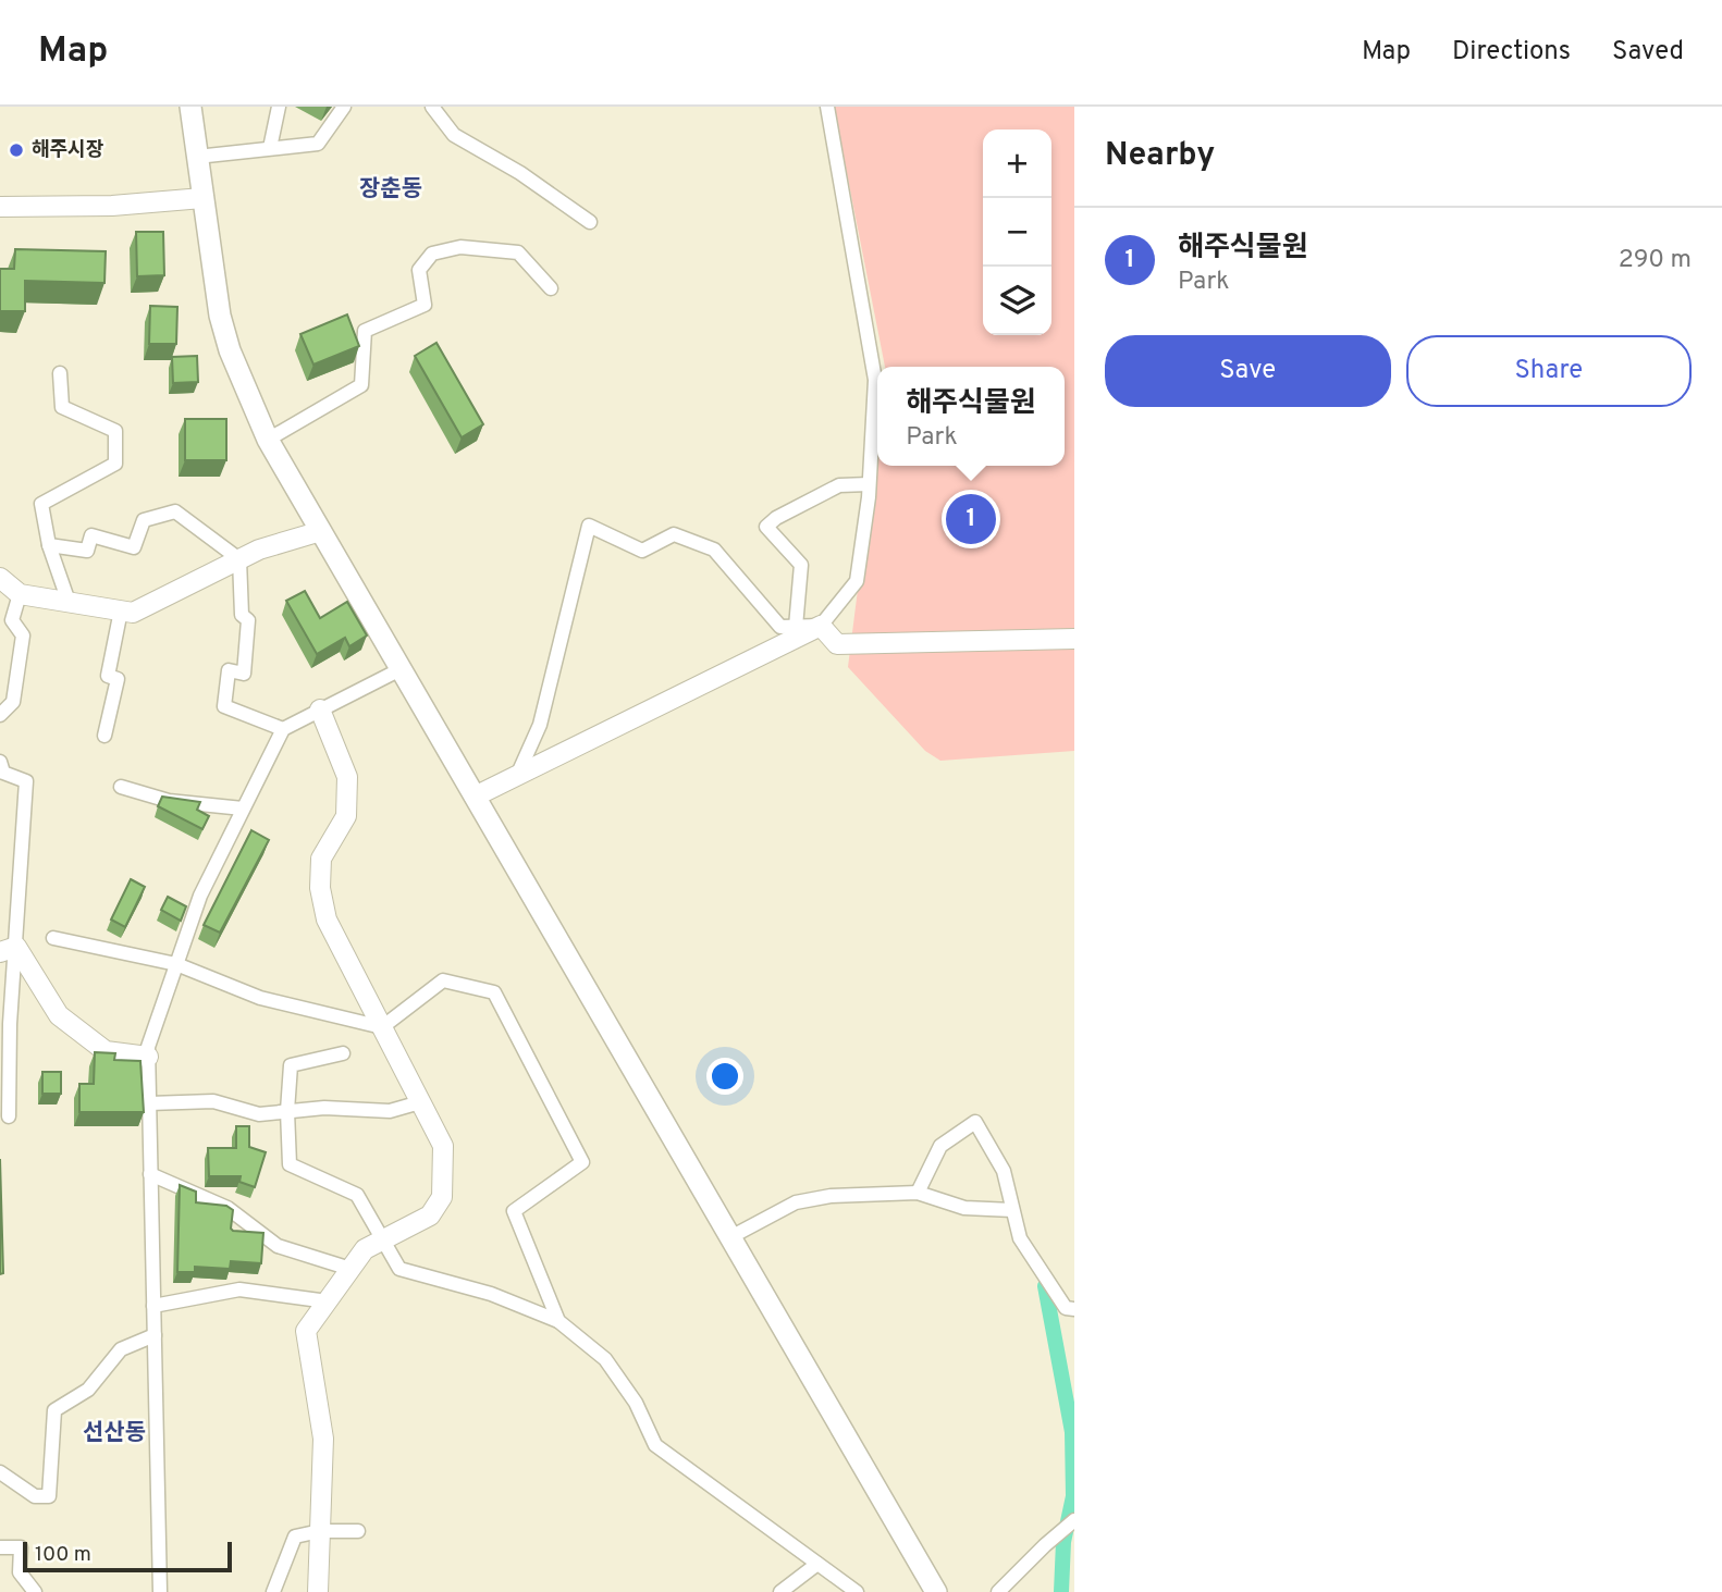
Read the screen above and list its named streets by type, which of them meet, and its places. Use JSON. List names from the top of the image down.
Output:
{
  "districts": ["장춘동", "선산동"],
  "places": ["해주시장"],
  "scale_bar": "100 m",
  "page": {
    "header": "Map",
    "nav": ["Map", "Directions", "Saved"],
    "heading": "Nearby",
    "map_buttons": ["+", "−"],
    "list": [
      {
        "mark": "1",
        "name": "해주식물원",
        "note": "Park",
        "value": "290 m"
      }
    ],
    "buttons": ["Save", "Share"],
    "popup": ["해주식물원", "Park"],
    "pins": "1",
    "scale": "100 m"
  }
}
